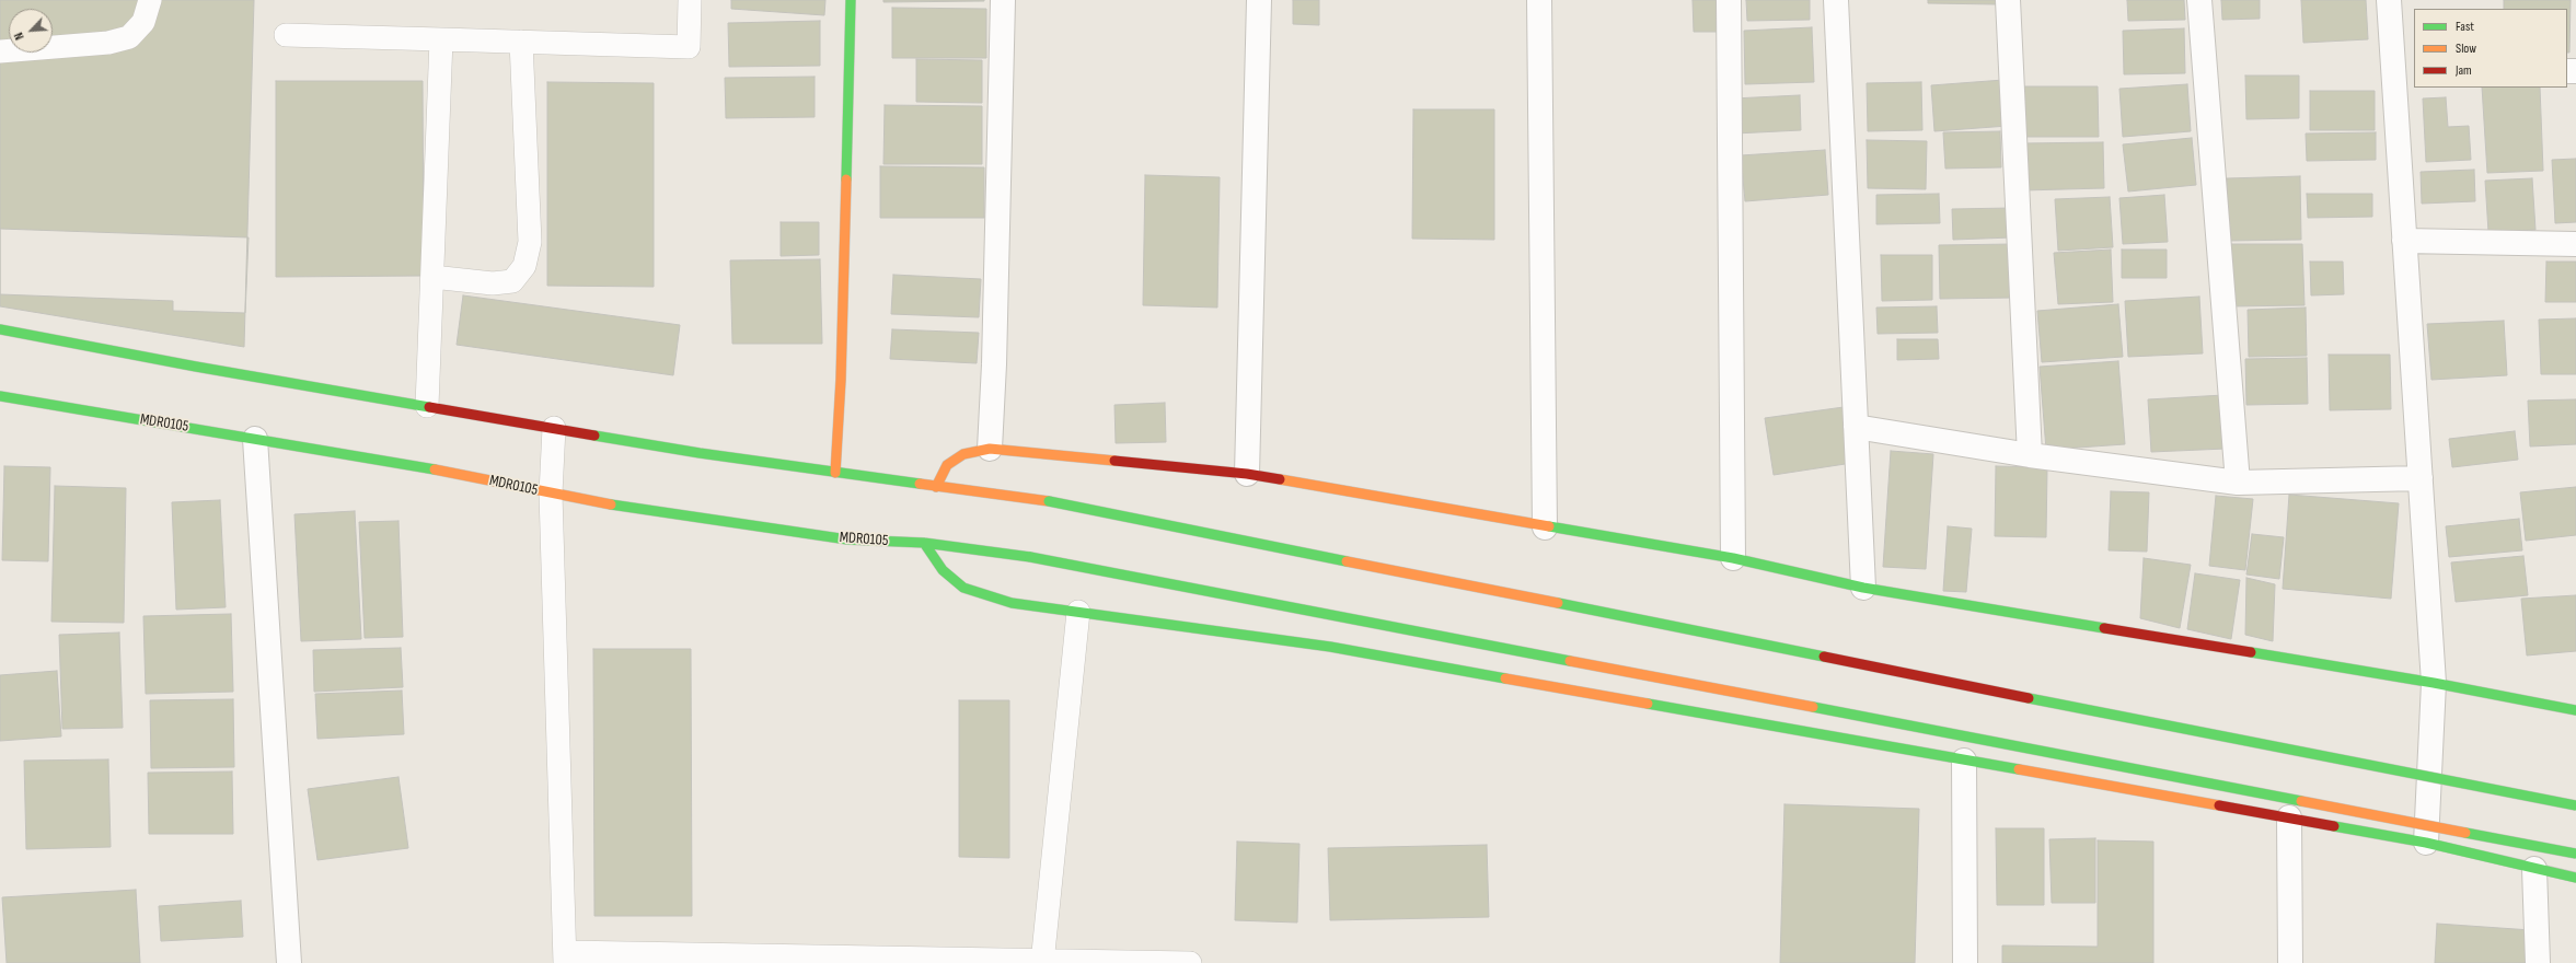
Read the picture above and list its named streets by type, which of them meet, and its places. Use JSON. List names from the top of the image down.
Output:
{
  "streets": {
    "main road": ["MDR0105"]
  },
  "legend": ["Fast", "Slow", "Jam"],
  "north": "bottom left"
}
